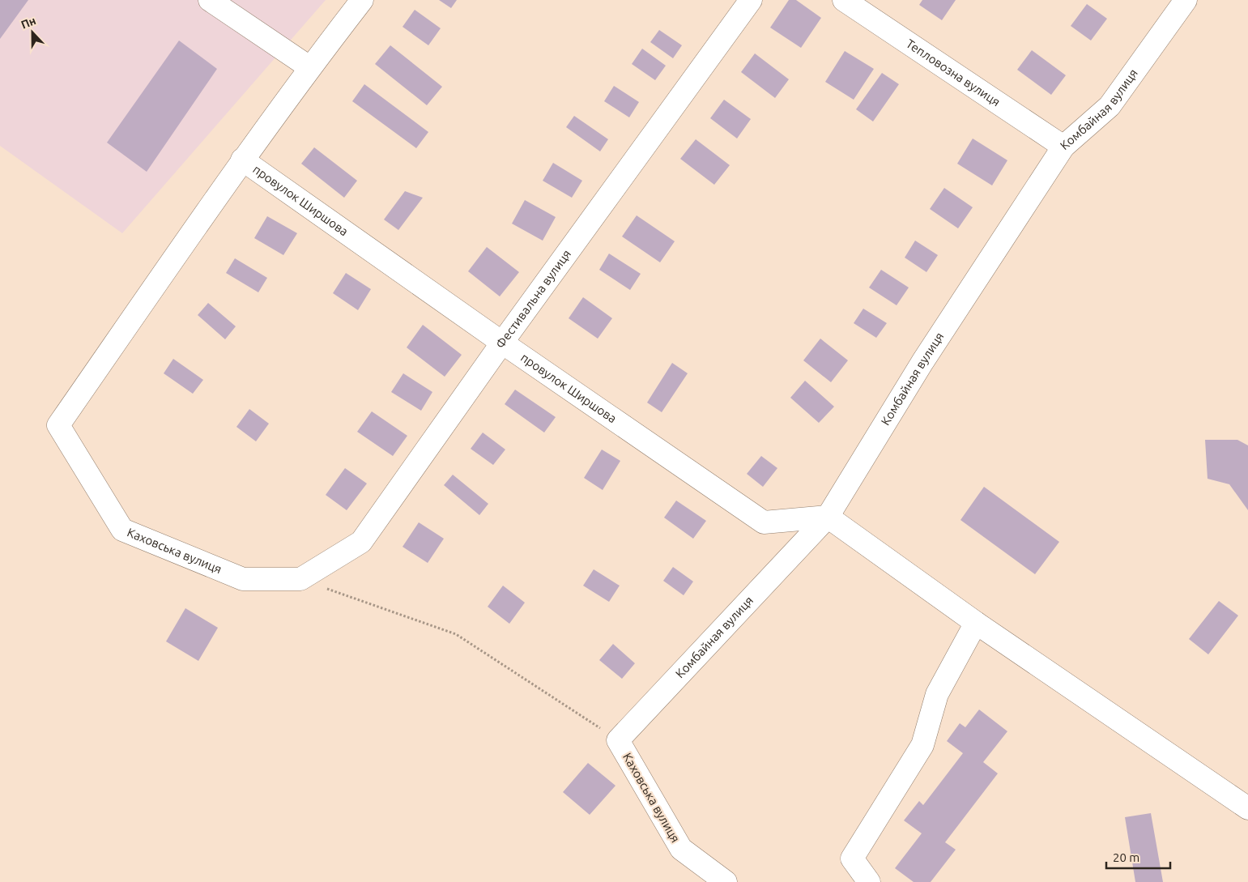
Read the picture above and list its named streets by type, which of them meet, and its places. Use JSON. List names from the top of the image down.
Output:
{
  "streets": {
    "street": [
      "Тепловозна вулиця",
      "Комбайная вулиця",
      "провулок Ширшова",
      "Фестивальна вулиця",
      "Каховська вулиця"
    ]
  },
  "crossings": [
    ["Тепловозна вулиця", "Комбайная вулиця"],
    ["Комбайная вулиця", "провулок Ширшова"],
    ["Комбайная вулиця", "Каховська вулиця"],
    ["провулок Ширшова", "Фестивальна вулиця"],
    ["провулок Ширшова", "Каховська вулиця"],
    ["Фестивальна вулиця", "Каховська вулиця"]
  ],
  "scale_bar": "20 m",
  "north": "top"
}
